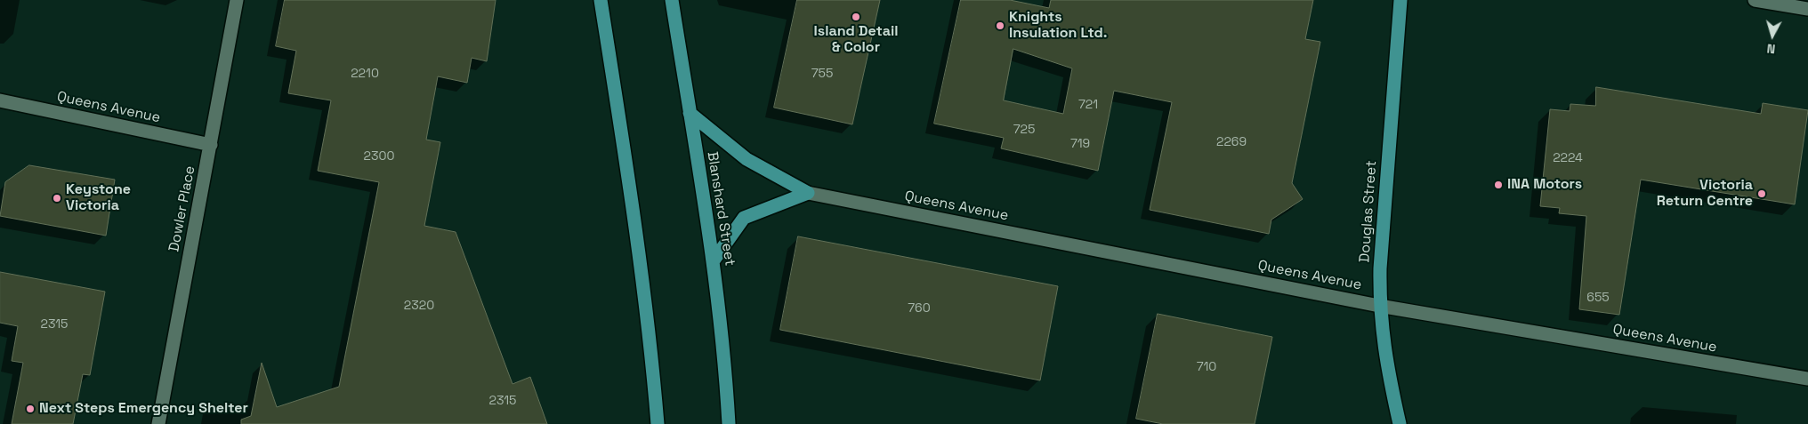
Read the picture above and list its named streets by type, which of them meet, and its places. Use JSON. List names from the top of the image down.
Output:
{
  "streets": {
    "main road": ["Blanshard Street", "Douglas Street"],
    "street": ["Queens Avenue", "Dowler Place"]
  },
  "crossings": [
    ["Queens Avenue", "Dowler Place"],
    ["Queens Avenue", "Douglas Street"]
  ],
  "places": [
    "Island Detail & Color",
    "Knights Insulation Ltd.",
    "INA Motors",
    "Victoria Return Centre",
    "Keystone Victoria",
    "Next Steps Emergency Shelter"
  ],
  "house_numbers": [
    "2210",
    "755",
    "721",
    "725",
    "2269",
    "719",
    "2300",
    "2224",
    "655",
    "2320",
    "760",
    "2315",
    "710",
    "2315"
  ],
  "north": "bottom"
}
